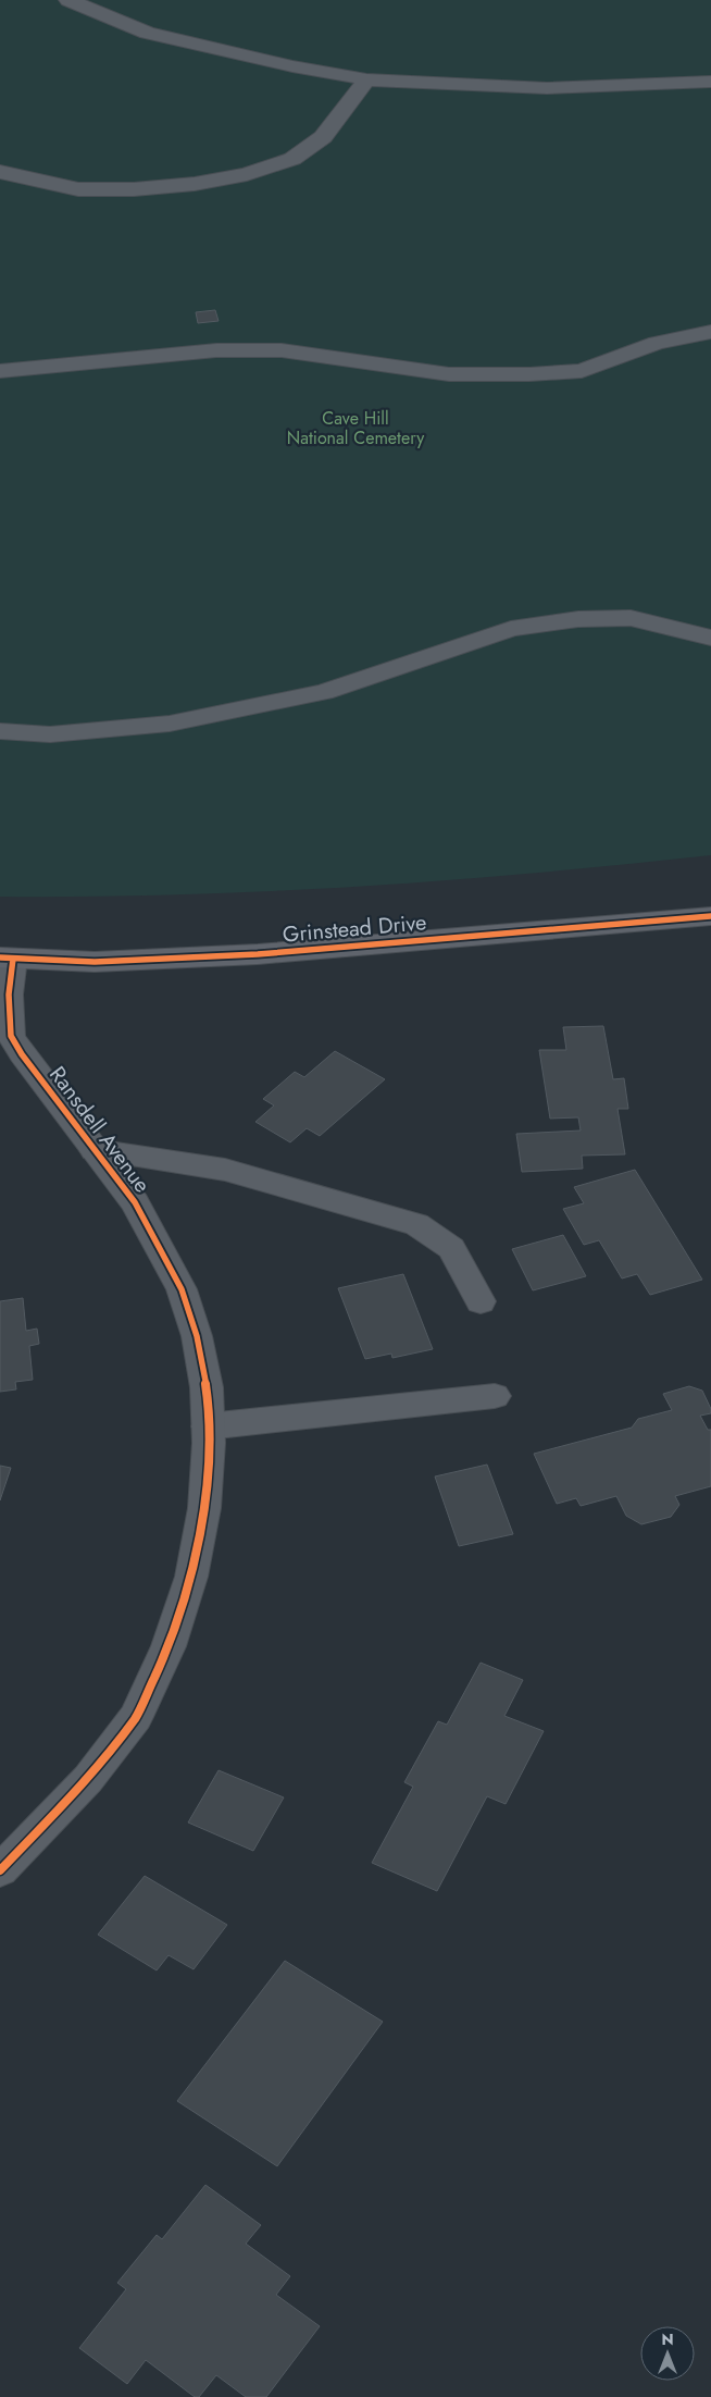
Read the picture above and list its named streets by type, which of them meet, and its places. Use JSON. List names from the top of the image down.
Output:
{
  "streets": {
    "main road": ["Grinstead Drive"],
    "street": ["Ransdell Avenue"]
  },
  "crossings": [
    ["Grinstead Drive", "Ransdell Avenue"]
  ],
  "parks": ["Cave Hill National Cemetery"],
  "north": "top"
}
